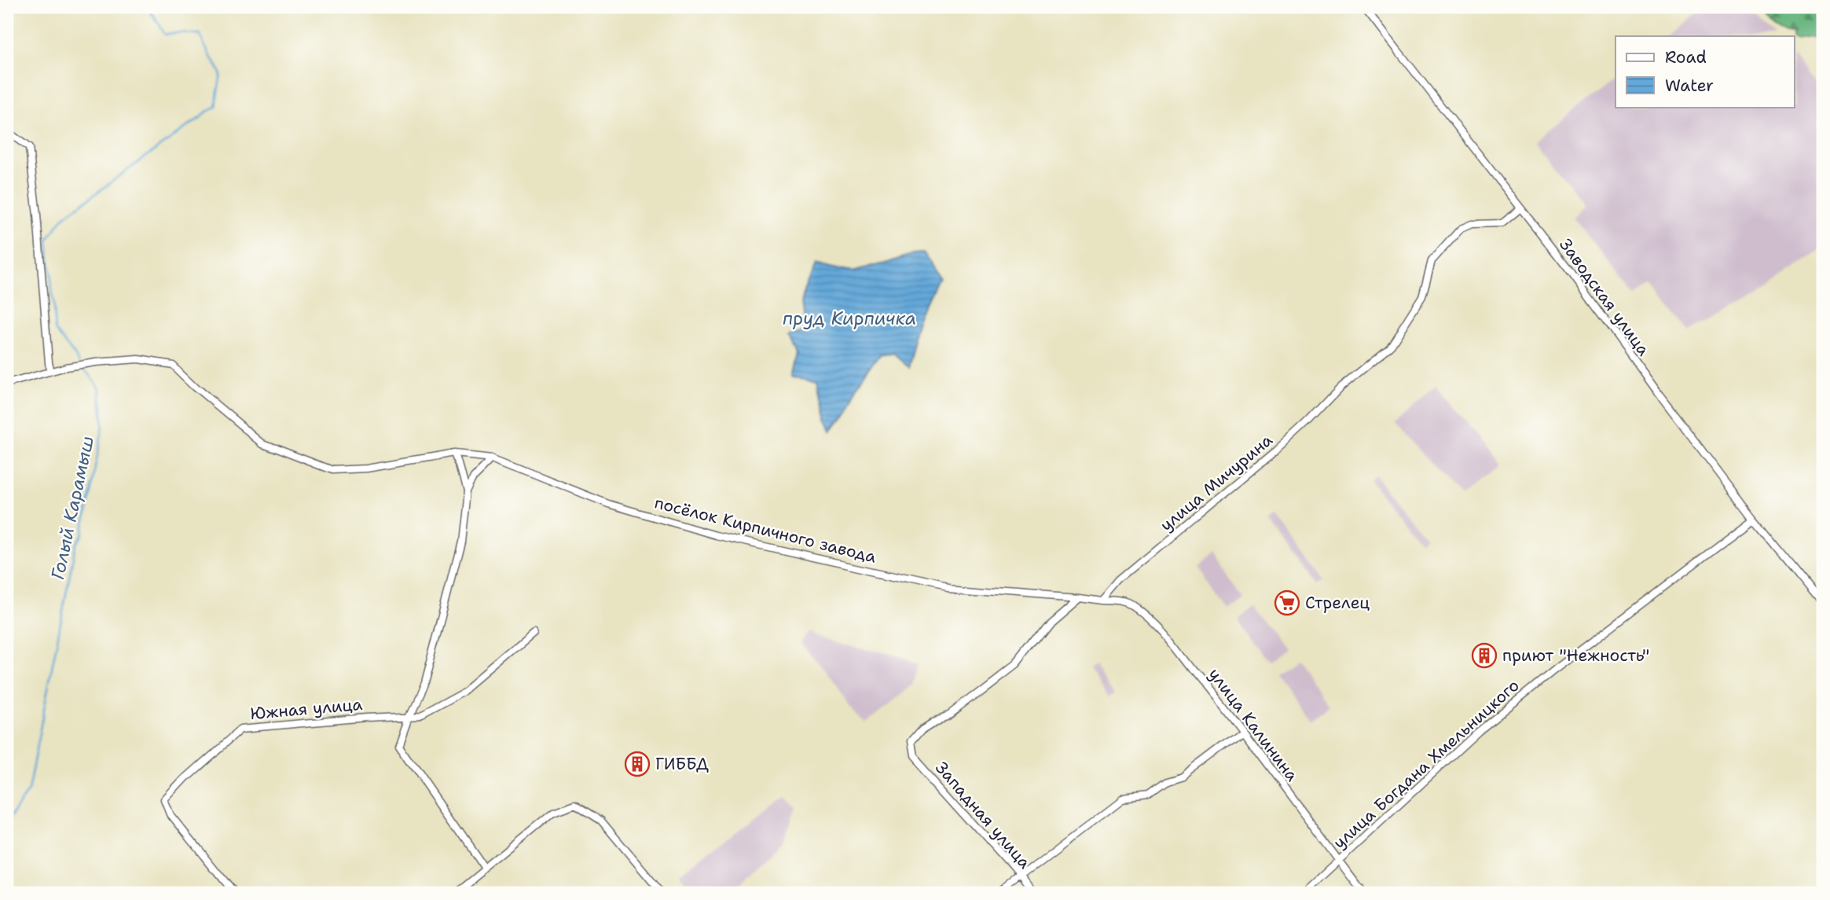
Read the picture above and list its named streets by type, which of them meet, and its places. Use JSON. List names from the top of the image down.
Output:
{
  "streets": {
    "street": [
      "Заводская улица",
      "улица Мичурина",
      "посёлок Кирпичного завода",
      "Южная улица",
      "улица Калинина",
      "улица Богдана Хмельницкого",
      "Западная улица"
    ]
  },
  "crossings": [
    ["Заводская улица", "улица Мичурина"],
    ["Заводская улица", "улица Богдана Хмельницкого"],
    ["улица Мичурина", "улица Калинина"],
    ["посёлок Кирпичного завода", "Западная улица"],
    ["улица Калинина", "улица Богдана Хмельницкого"]
  ],
  "water": ["пруд Кирпичка", "Голый Карамыш"],
  "places": {
    "supermarket": ["Стрелец"],
    "building": ["приют \"Нежность\"", "ГИББД"]
  },
  "legend": ["Road", "Water"]
}
